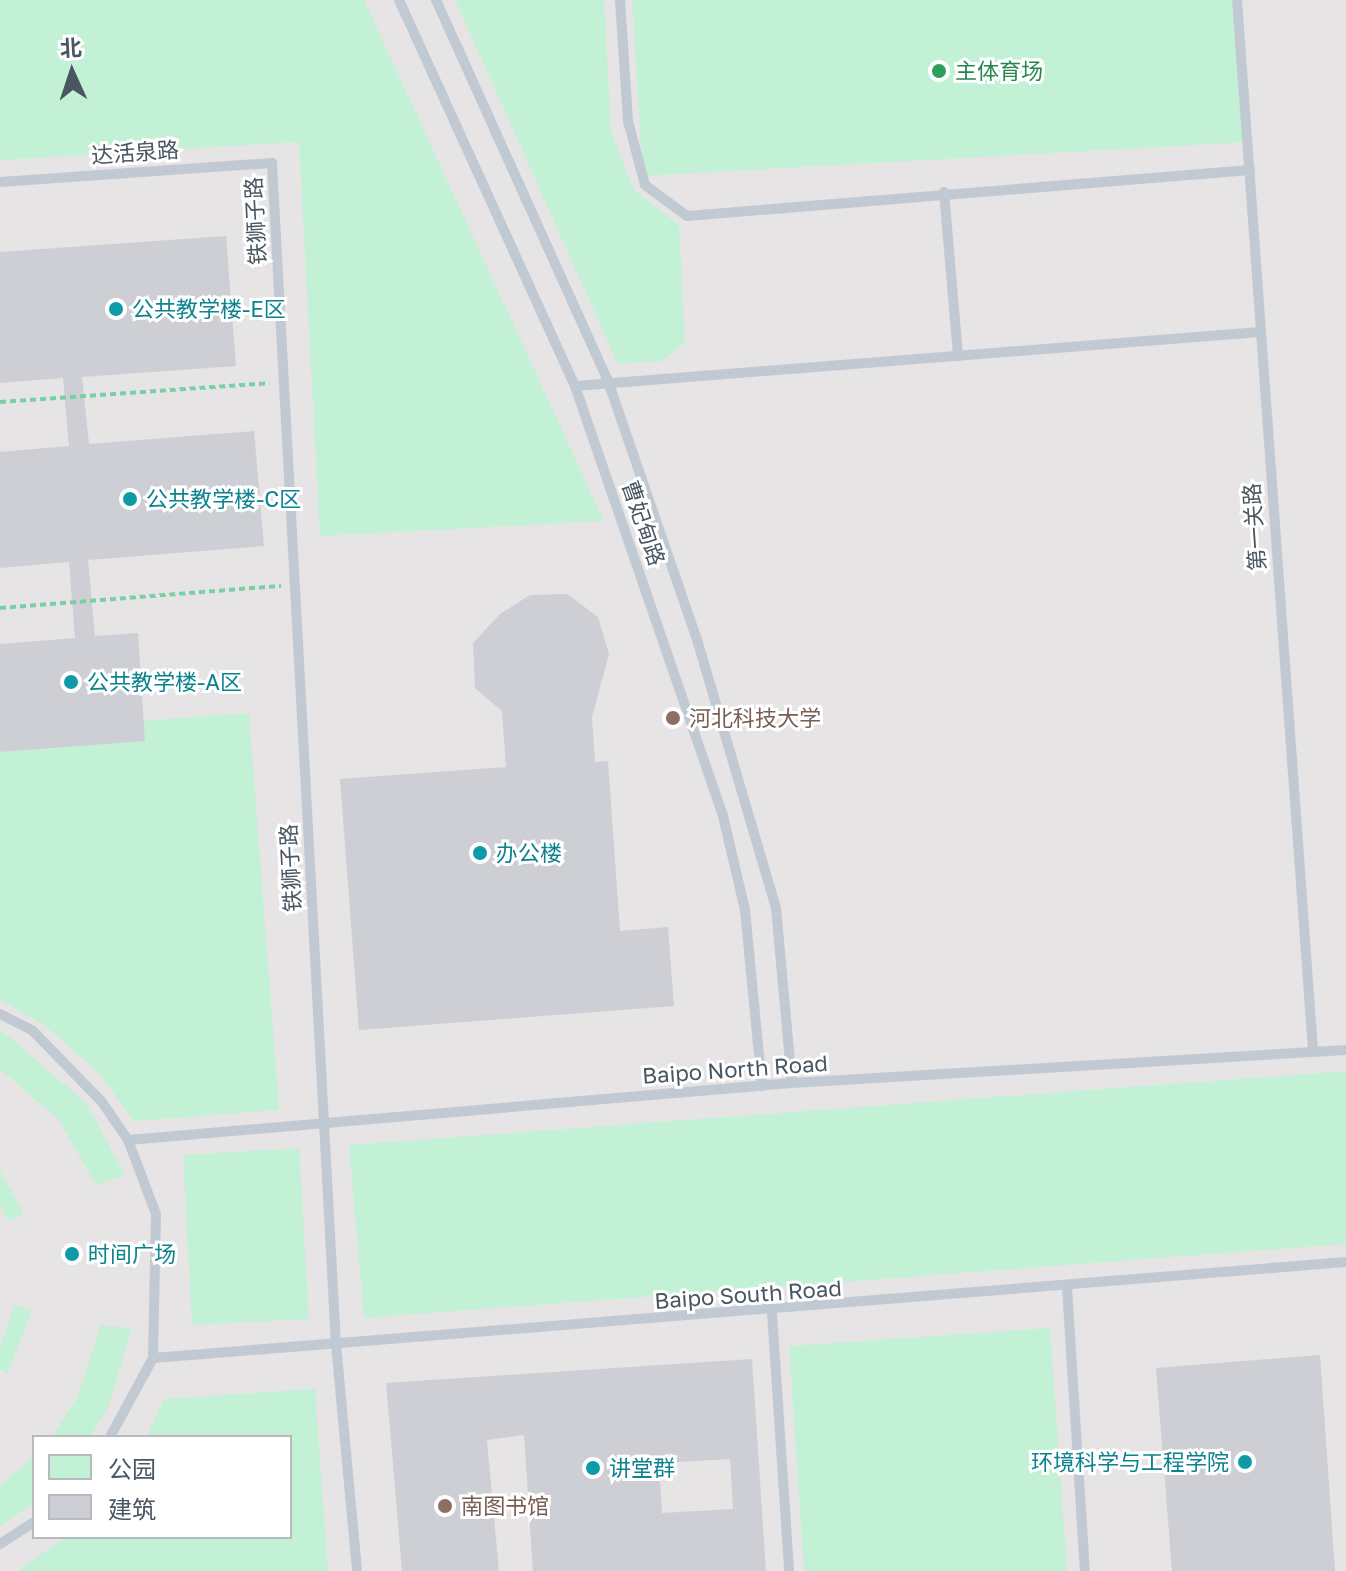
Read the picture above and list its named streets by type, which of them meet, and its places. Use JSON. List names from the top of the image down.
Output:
{
  "streets": {
    "lane": [
      "达活泉路",
      "铁狮子路",
      "曹妃甸路",
      "第一关路",
      "Baipo North Road",
      "Baipo South Road"
    ]
  },
  "crossings": [
    ["达活泉路", "铁狮子路"],
    ["铁狮子路", "Baipo North Road"],
    ["铁狮子路", "Baipo South Road"],
    ["曹妃甸路", "Baipo North Road"],
    ["第一关路", "Baipo North Road"]
  ],
  "places": [
    "主体育场",
    "公共教学楼-E区",
    "公共教学楼-C区",
    "公共教学楼-A区",
    "河北科技大学",
    "办公楼",
    "时间广场",
    "环境科学与工程学院",
    "讲堂群",
    "南图书馆"
  ],
  "legend": ["公园", "建筑"],
  "north": "top"
}
